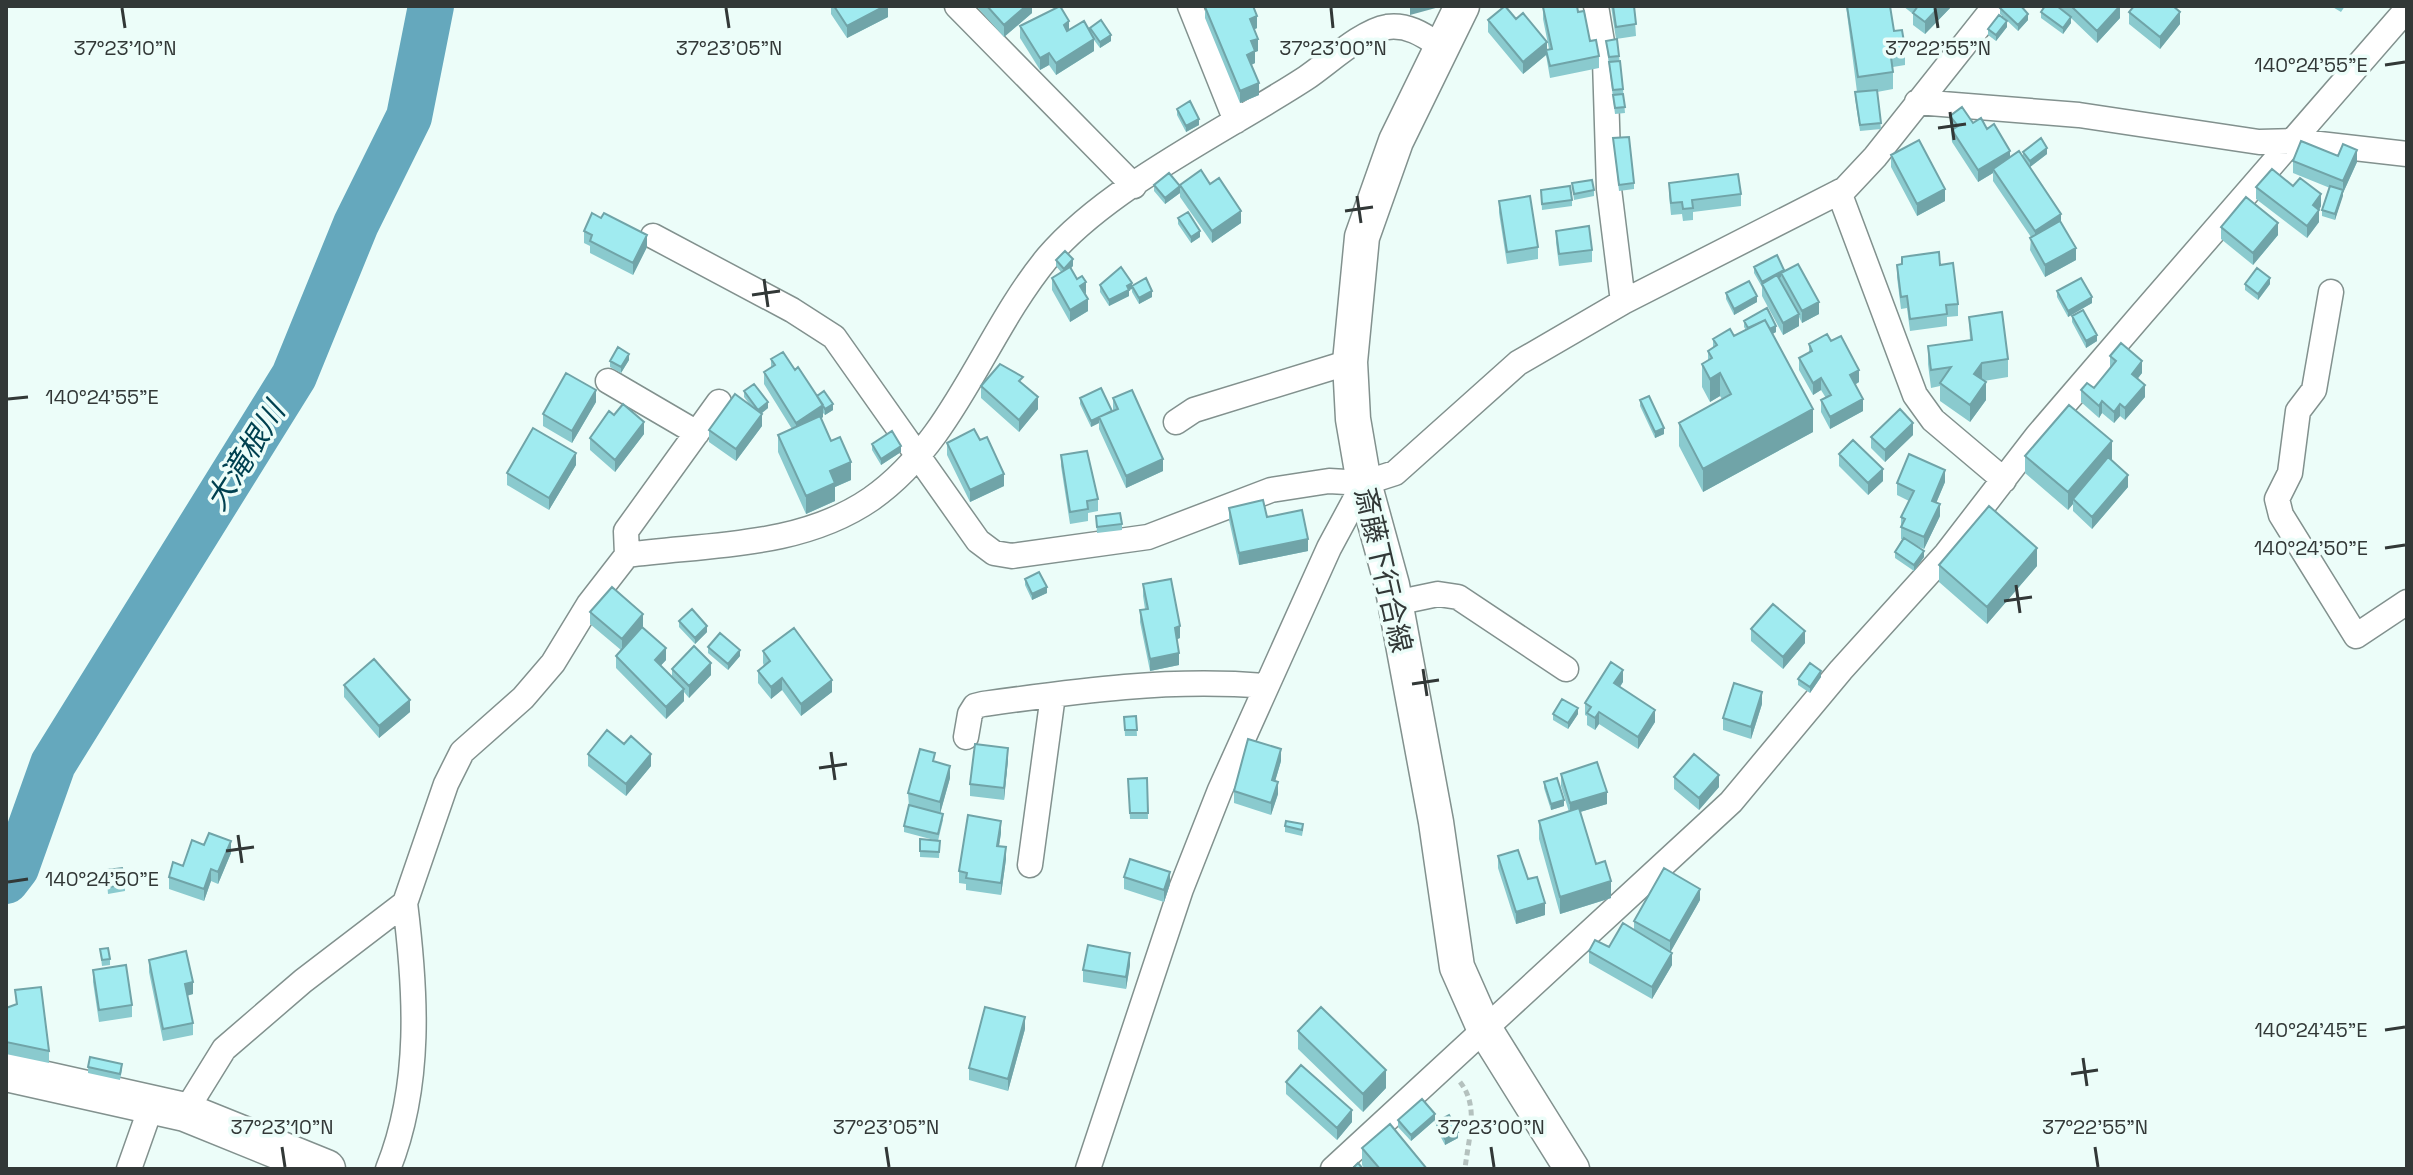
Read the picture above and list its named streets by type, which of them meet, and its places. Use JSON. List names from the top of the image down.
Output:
{
  "streets": {
    "main road": ["斎藤下行合線"]
  },
  "water": ["大滝根川"],
  "coordinates": [
    "37°23'10\"N",
    "37°23'05\"N",
    "37°23'00\"N",
    "37°22'55\"N",
    "140°24'55\"E",
    "140°24'50\"E",
    "140°24'45\"E"
  ]
}
